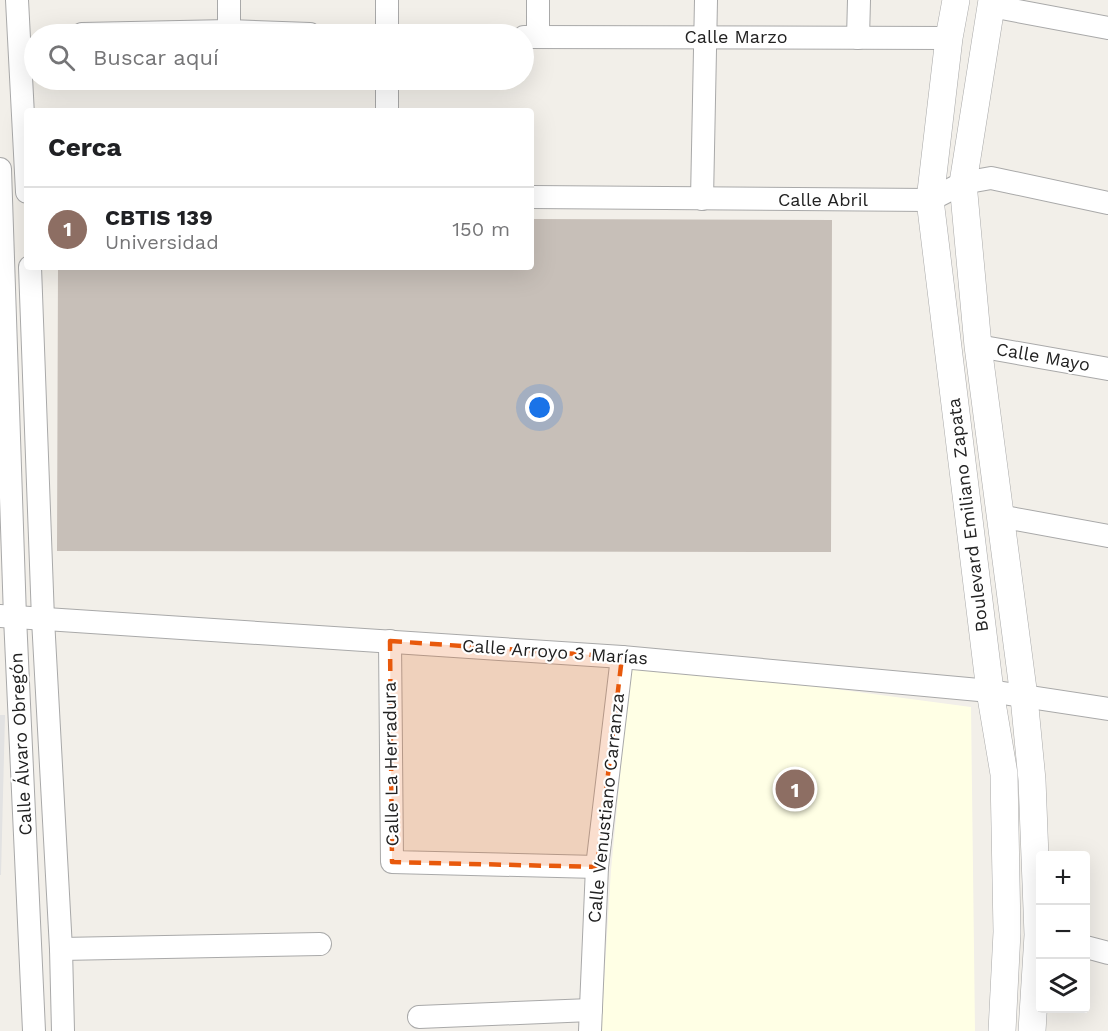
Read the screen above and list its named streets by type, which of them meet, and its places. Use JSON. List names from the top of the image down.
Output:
{
  "streets": {
    "street": [
      "Calle Marzo",
      "Calle Abril",
      "Calle Mayo",
      "Boulevard Emiliano Zapata",
      "Calle Arroyo 3 Marías",
      "Calle Álvaro Obregón",
      "Calle La Herradura",
      "Calle Venustiano Carranza"
    ]
  },
  "crossings": [
    ["Calle Marzo", "Boulevard Emiliano Zapata"],
    ["Calle Abril", "Boulevard Emiliano Zapata"],
    ["Calle Mayo", "Boulevard Emiliano Zapata"],
    ["Boulevard Emiliano Zapata", "Calle Arroyo 3 Marías"],
    ["Calle Arroyo 3 Marías", "Calle Álvaro Obregón"],
    ["Calle Arroyo 3 Marías", "Calle La Herradura"],
    ["Calle Arroyo 3 Marías", "Calle Venustiano Carranza"],
    ["Calle La Herradura", "Calle Venustiano Carranza"]
  ],
  "page": {
    "search": "Buscar aquí",
    "heading": "Cerca",
    "list": [
      {
        "mark": "1",
        "name": "CBTIS 139",
        "note": "Universidad",
        "value": "150 m"
      }
    ],
    "pins": "1",
    "map_buttons": ["+", "−"]
  }
}
